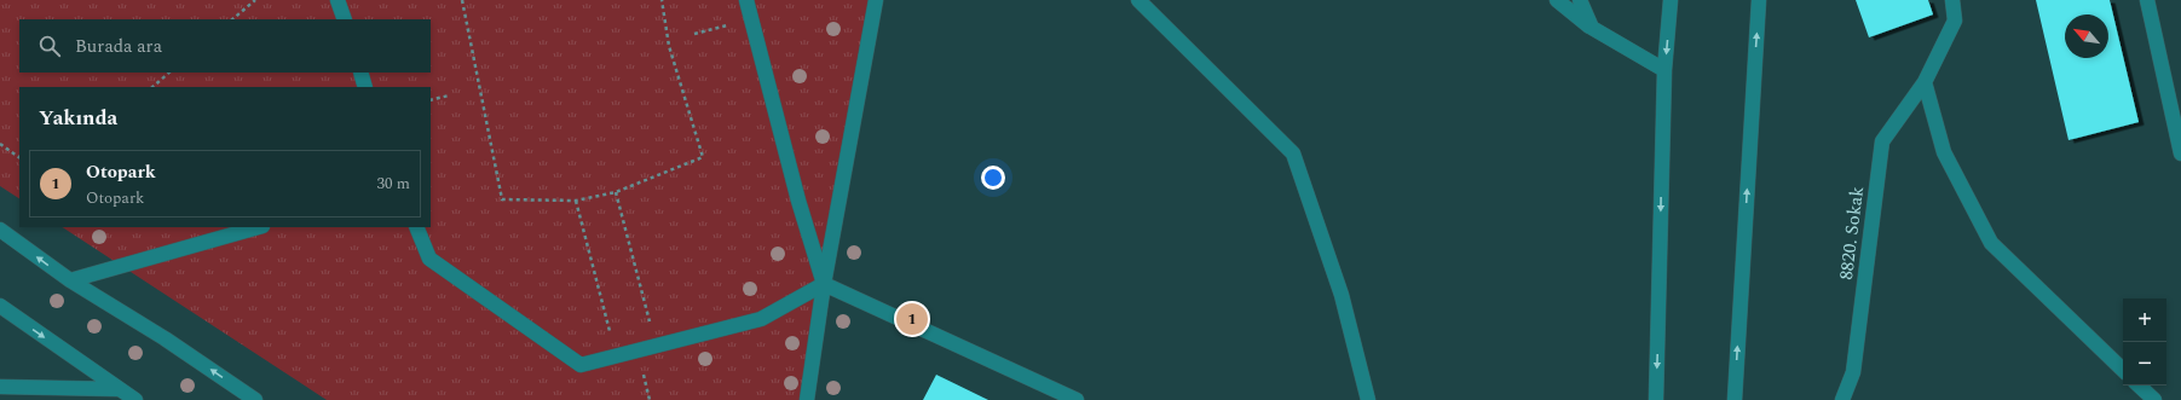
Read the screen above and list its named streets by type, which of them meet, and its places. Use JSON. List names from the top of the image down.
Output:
{
  "streets": {
    "street": ["8820. Sokak"]
  },
  "north": "top left",
  "page": {
    "search": "Burada ara",
    "heading": "Yakında",
    "list": [
      {
        "mark": "1",
        "name": "Otopark",
        "note": "Otopark",
        "value": "30 m"
      }
    ],
    "map_buttons": ["+", "−"],
    "pins": "1"
  }
}
